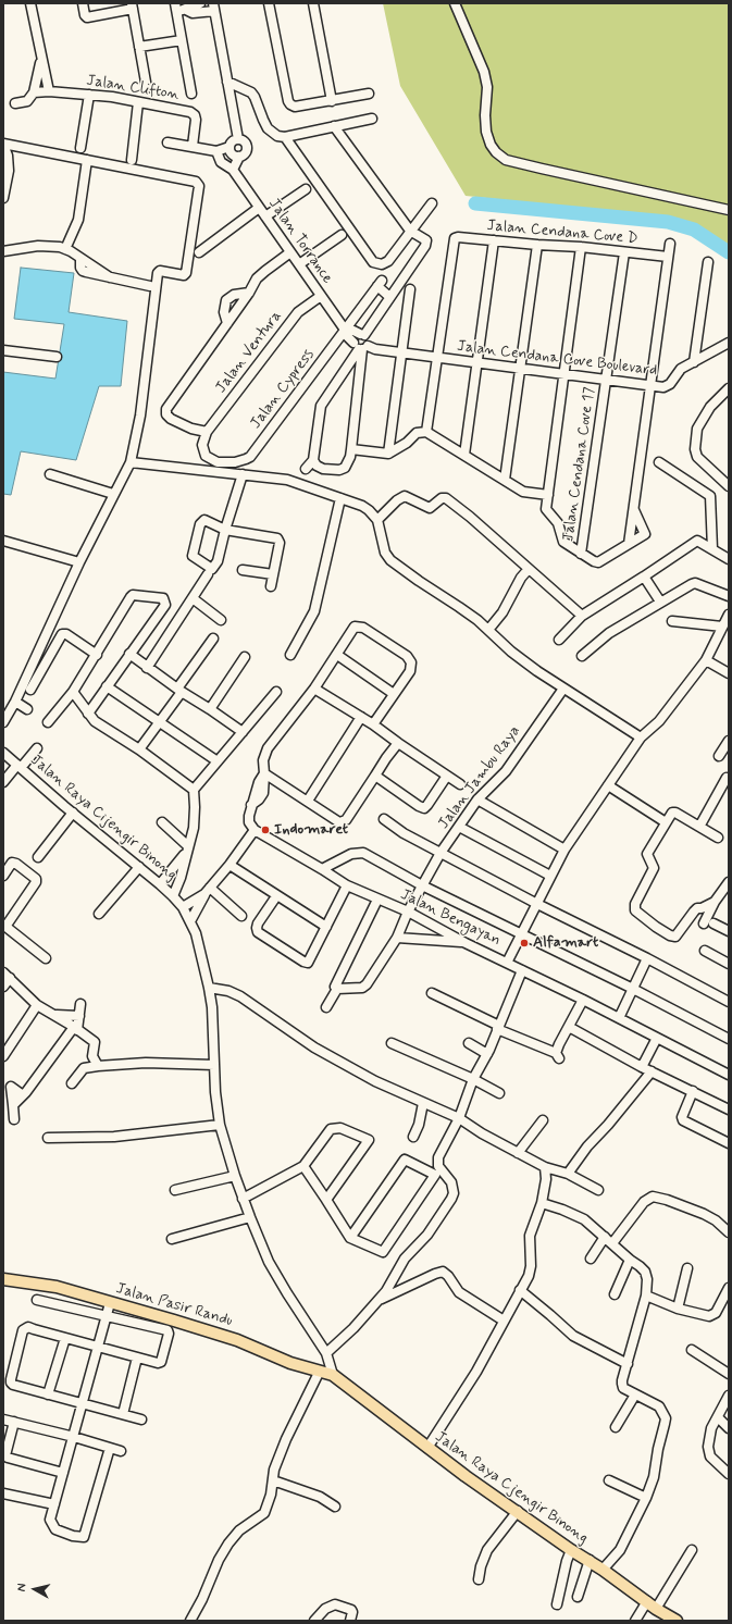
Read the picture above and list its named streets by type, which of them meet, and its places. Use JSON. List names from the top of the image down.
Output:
{
  "streets": {
    "main road": ["Jalan Pasir Randu", "Jalan Raya Cjengir Binong"],
    "street": [
      "Jalan Clifton",
      "Jalan Cendana Cove D",
      "Jalan Torrance",
      "Jalan Ventura",
      "Jalan Cendana Cove Boulevard",
      "Jalan Cypress",
      "Jalan Cendana Cove 17",
      "Jalan Jambu Raya",
      "Jalan Raya Cijengir Binong",
      "Jalan Bengayan"
    ]
  },
  "crossings": [
    ["Jalan Cendana Cove D", "Jalan Cendana Cove Boulevard"],
    ["Jalan Cendana Cove D", "Jalan Cendana Cove 17"],
    ["Jalan Torrance", "Jalan Ventura"],
    ["Jalan Torrance", "Jalan Cendana Cove Boulevard"],
    ["Jalan Torrance", "Jalan Cypress"],
    ["Jalan Ventura", "Jalan Cypress"],
    ["Jalan Cendana Cove Boulevard", "Jalan Cendana Cove 17"],
    ["Jalan Jambu Raya", "Jalan Bengayan"],
    ["Jalan Raya Cijengir Binong", "Jalan Pasir Randu"],
    ["Jalan Raya Cijengir Binong", "Jalan Raya Cjengir Binong"],
    ["Jalan Pasir Randu", "Jalan Raya Cjengir Binong"]
  ],
  "places": ["Indomaret", "Alfamart"],
  "north": "left"
}
